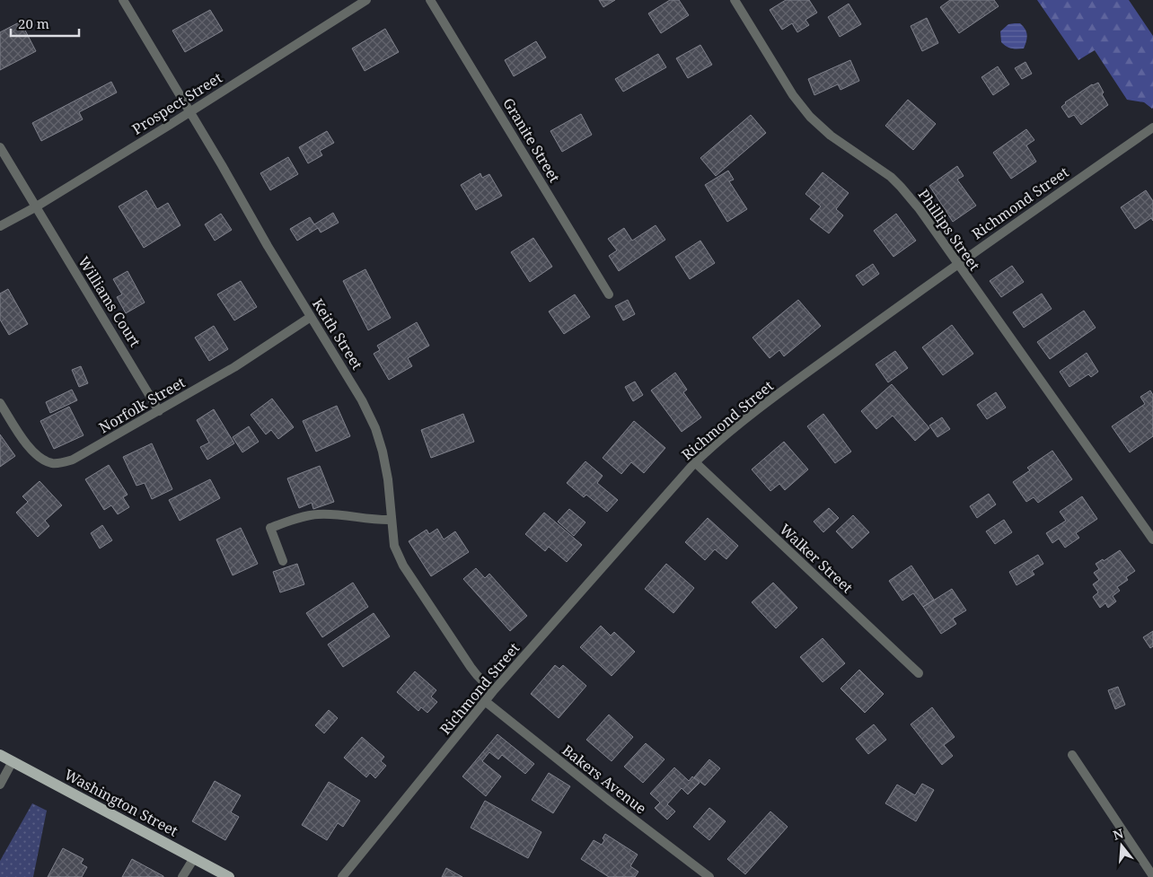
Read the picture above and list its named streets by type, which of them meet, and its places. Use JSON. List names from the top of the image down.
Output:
{
  "streets": {
    "main road": ["Washington Street"],
    "street": [
      "Prospect Street",
      "Granite Street",
      "Richmond Street",
      "Phillips Street",
      "Williams Court",
      "Keith Street",
      "Norfolk Street",
      "Walker Street",
      "Bakers Avenue"
    ]
  },
  "crossings": [
    ["Prospect Street", "Williams Court"],
    ["Prospect Street", "Keith Street"],
    ["Richmond Street", "Phillips Street"],
    ["Richmond Street", "Keith Street"],
    ["Richmond Street", "Walker Street"],
    ["Richmond Street", "Bakers Avenue"],
    ["Williams Court", "Norfolk Street"],
    ["Keith Street", "Norfolk Street"]
  ],
  "scale_bar": "20 m",
  "north": "top"
}
